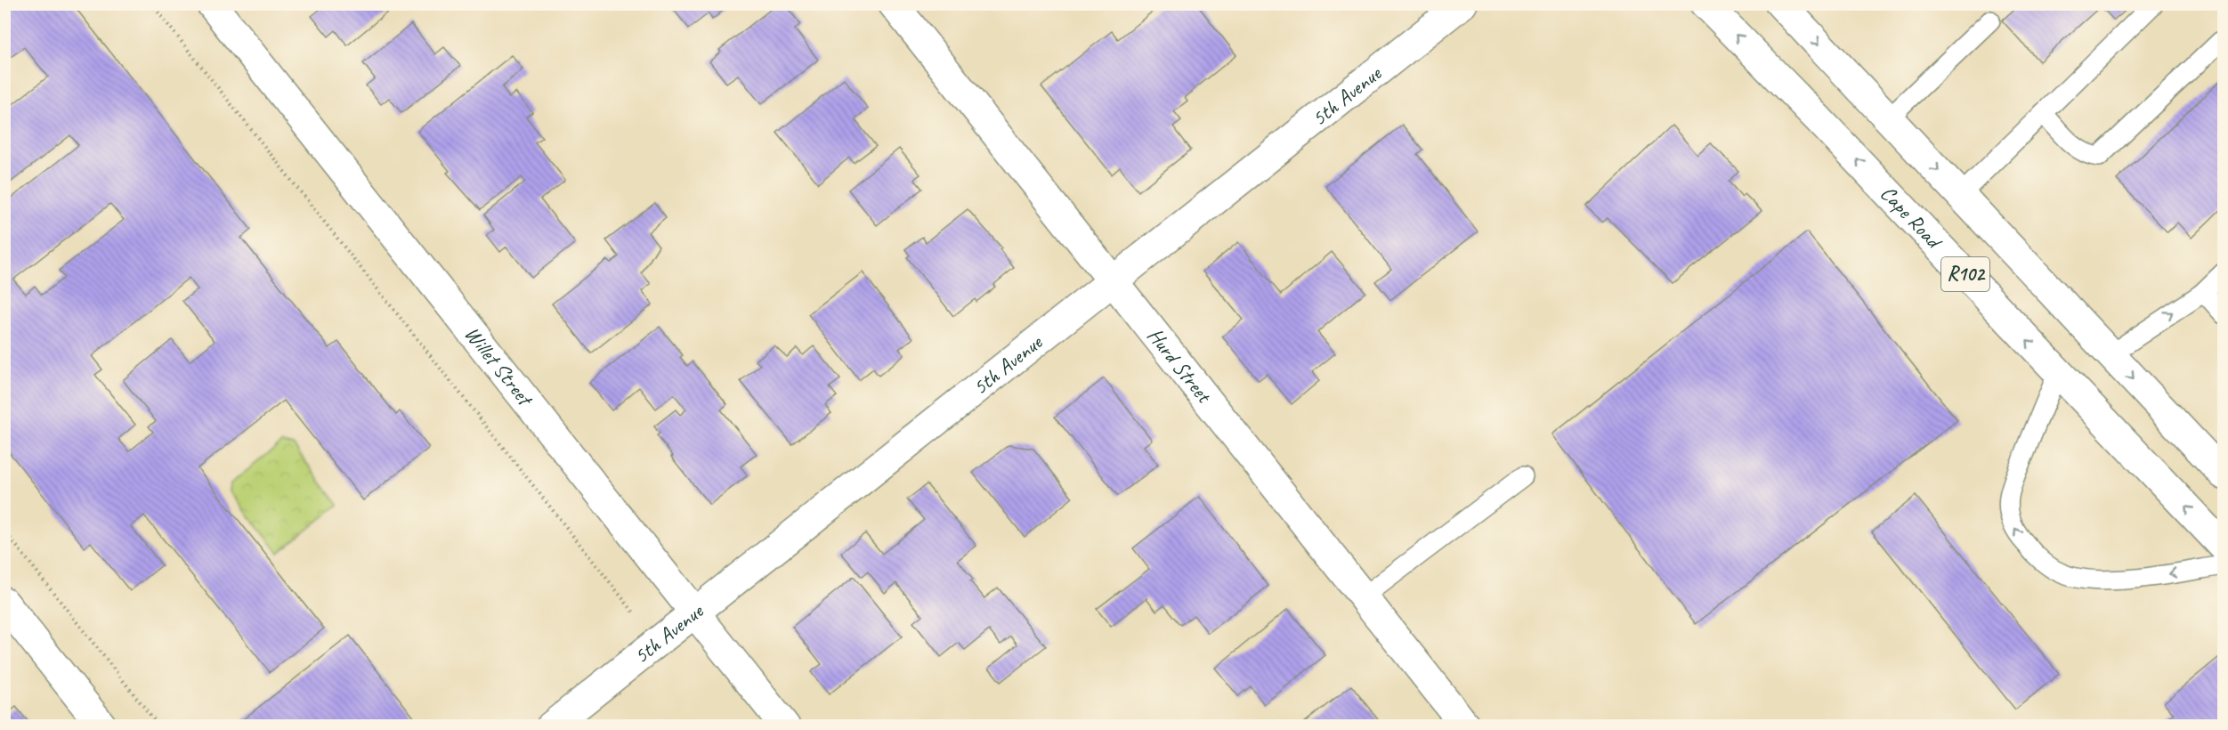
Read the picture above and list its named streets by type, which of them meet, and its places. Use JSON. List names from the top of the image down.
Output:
{
  "streets": {
    "street": [
      "5th Avenue",
      "Cape Road",
      "R102",
      "Willet Street",
      "Hurd Street"
    ]
  },
  "crossings": [
    ["5th Avenue", "Willet Street"],
    ["5th Avenue", "Hurd Street"]
  ]
}
